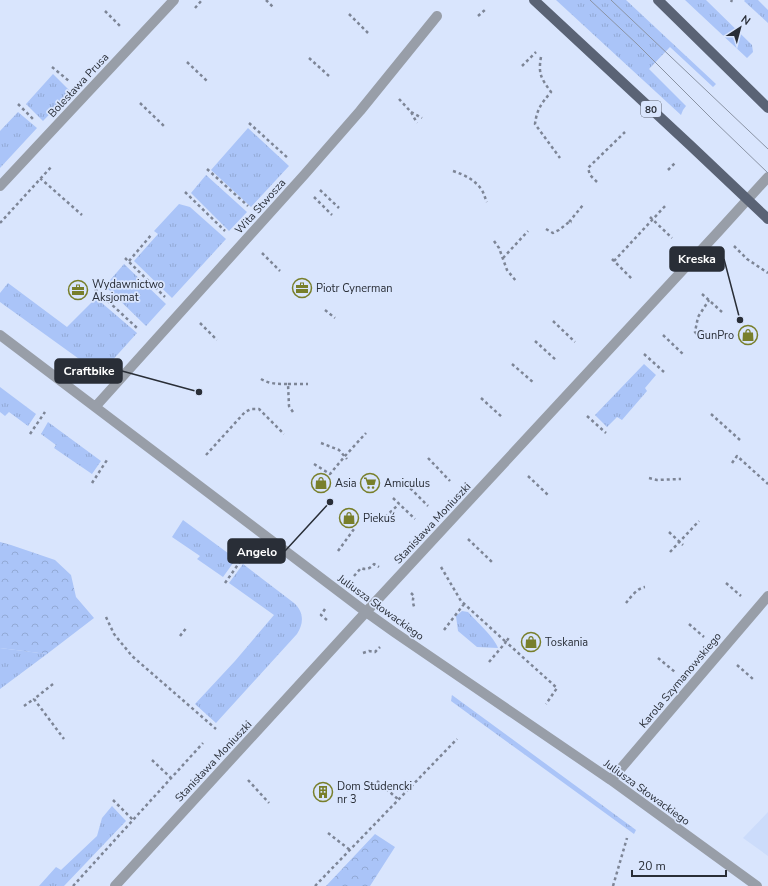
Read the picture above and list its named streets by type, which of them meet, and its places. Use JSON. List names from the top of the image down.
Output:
{
  "streets": {
    "main road": ["80"],
    "street": [
      "Bolesława Prusa",
      "Wita Stwosza",
      "Stanisława Moniuszki",
      "Juliusza Słowackiego",
      "Karola Szymanowskiego"
    ]
  },
  "crossings": [
    ["80", "Stanisława Moniuszki"],
    ["Wita Stwosza", "Juliusza Słowackiego"],
    ["Stanisława Moniuszki", "Juliusza Słowackiego"],
    ["Juliusza Słowackiego", "Karola Szymanowskiego"]
  ],
  "places": {
    "office": ["Piotr Cynerman", "Wydawnictwo Aksjomat"],
    "other": ["Kreska", "Craftbike", "Angelo"],
    "shop": [
      "GunPro",
      "Asia",
      "Piekuś",
      "Toskania"
    ],
    "supermarket": ["Amiculus"],
    "building": ["Dom Studencki nr 3"]
  },
  "scale_bar": "20 m",
  "north": "top right"
}
